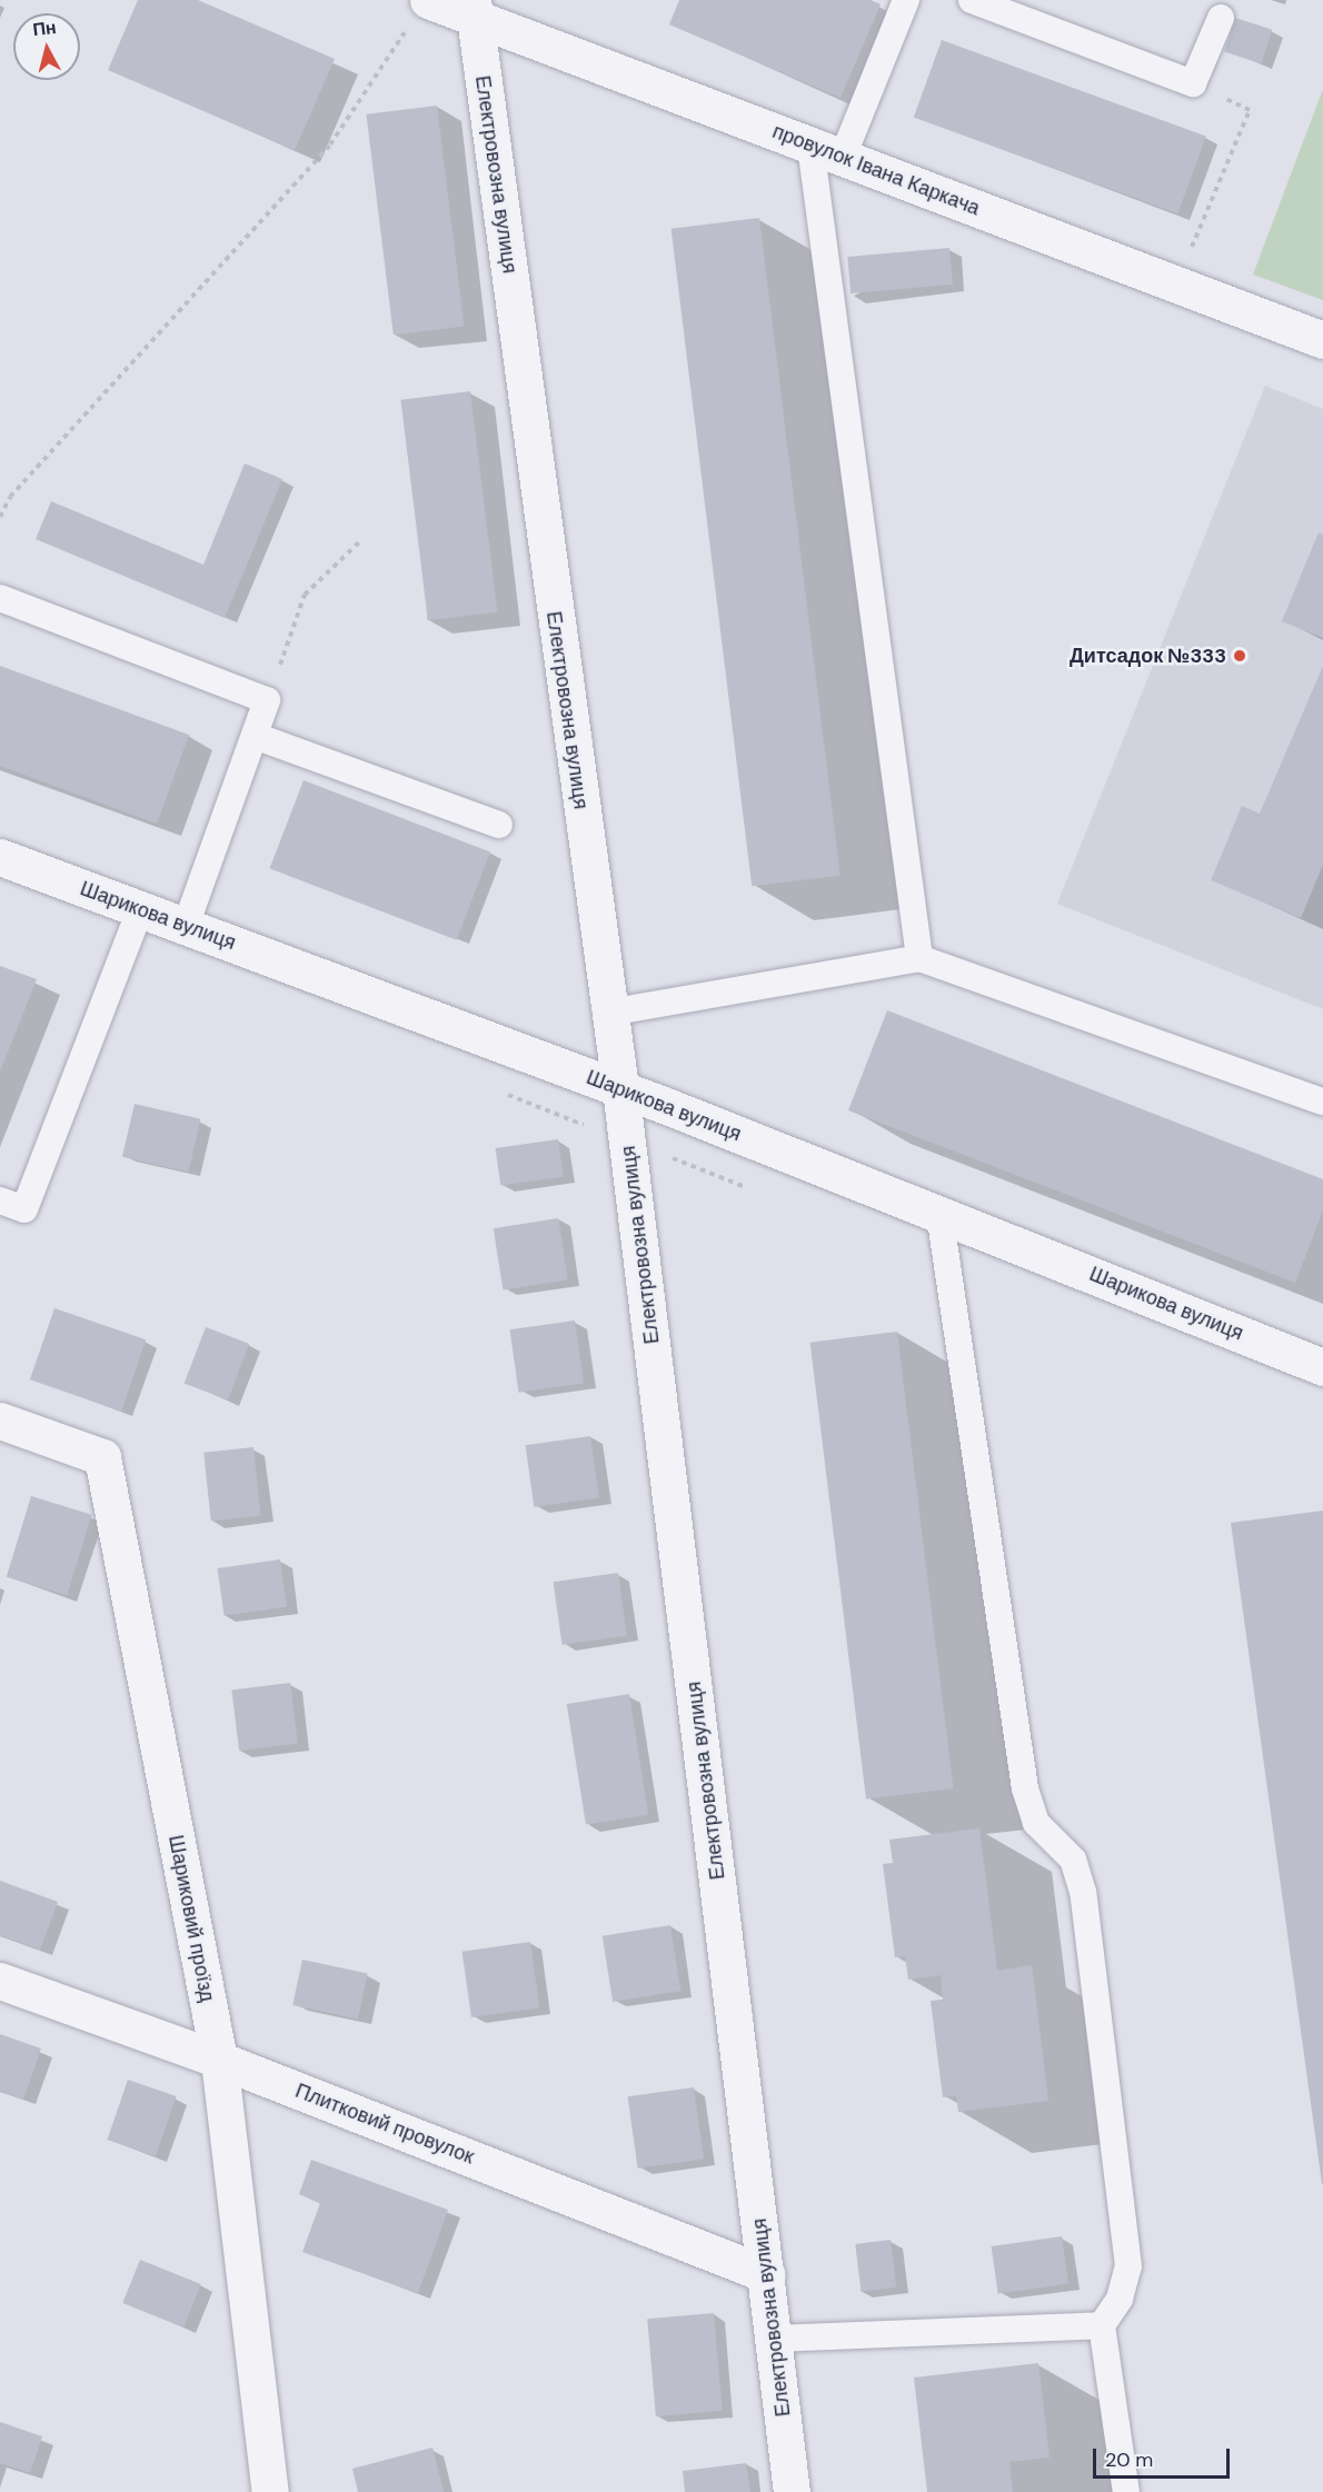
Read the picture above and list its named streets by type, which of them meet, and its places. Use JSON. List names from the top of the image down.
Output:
{
  "streets": {
    "street": [
      "провулок Івана Каркача",
      "Електровозна вулиця",
      "Шарикова вулиця",
      "Шариковий проїзд",
      "Плитковий провулок"
    ]
  },
  "crossings": [
    ["провулок Івана Каркача", "Електровозна вулиця"],
    ["Електровозна вулиця", "Шарикова вулиця"],
    ["Електровозна вулиця", "Плитковий провулок"],
    ["Шариковий проїзд", "Плитковий провулок"]
  ],
  "places": ["Дитсадок №333"],
  "scale_bar": "20 m",
  "north": "top"
}
